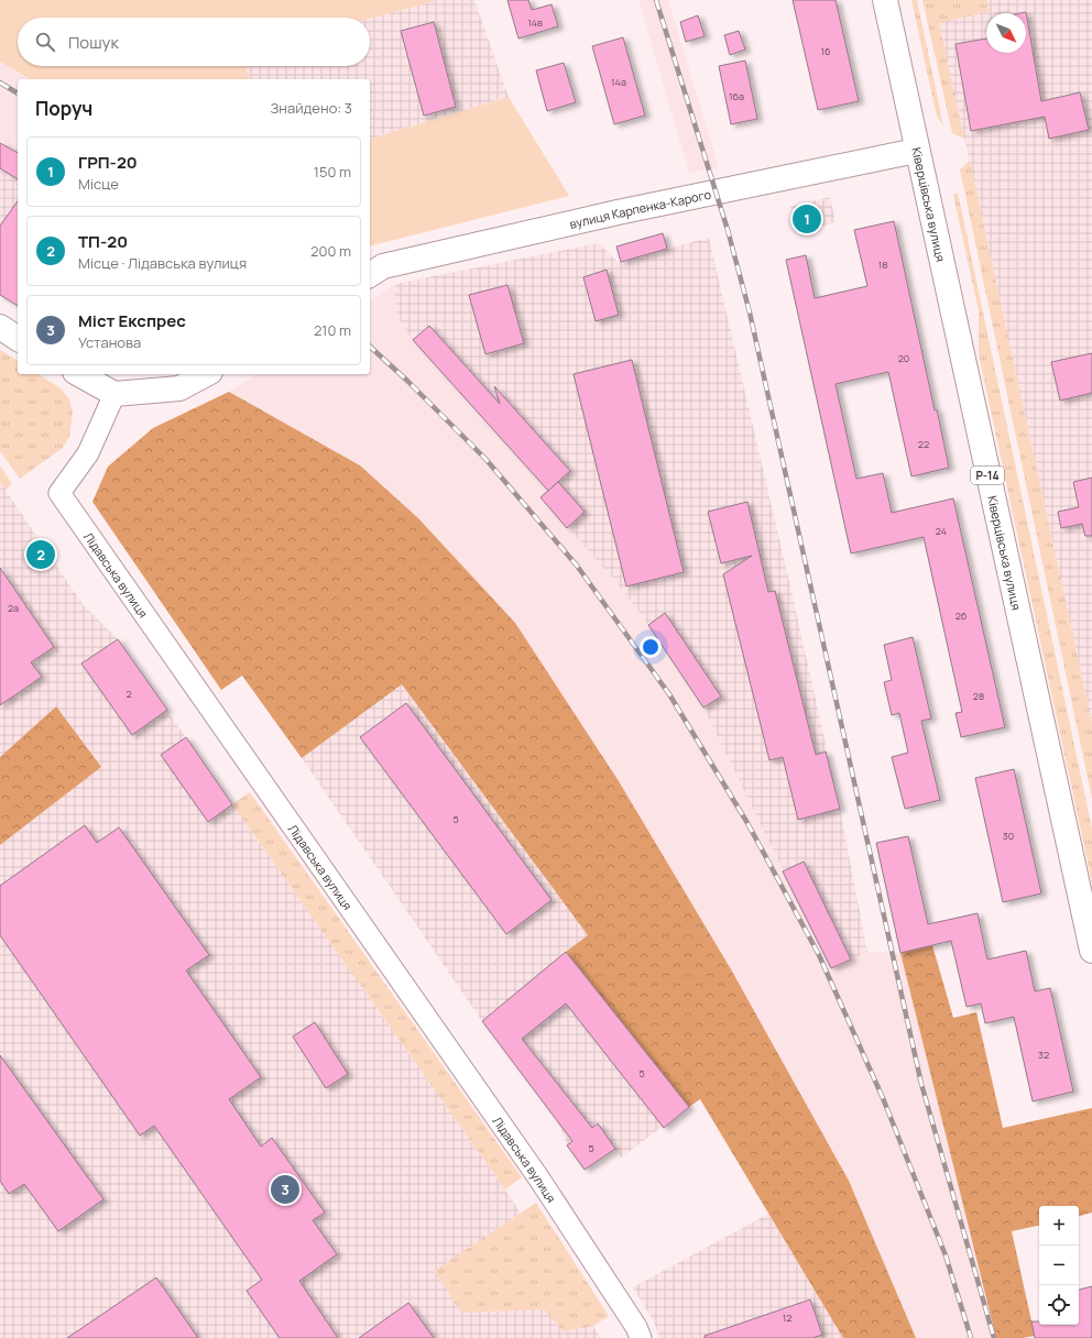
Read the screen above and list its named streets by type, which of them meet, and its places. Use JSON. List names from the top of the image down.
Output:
{
  "streets": {
    "main road": ["Ківерцівська вулиця", "вулиця Карпенка-Карого", "Р-14"],
    "street": ["Лідавська вулиця"]
  },
  "crossings": [
    ["Ківерцівська вулиця", "вулиця Карпенка-Карого"]
  ],
  "house_numbers": [
    "14в",
    "16",
    "14а",
    "16а",
    "18",
    "20",
    "22",
    "24",
    "2а",
    "26",
    "2",
    "28",
    "5",
    "30",
    "32",
    "5",
    "5",
    "12"
  ],
  "north": "bottom right",
  "page": {
    "search": "Пошук",
    "heading": ["Поруч", "Знайдено: 3"],
    "list": [
      {
        "mark": "1",
        "name": "ГРП-20",
        "note": "Місце",
        "value": "150 m"
      },
      {
        "mark": "2",
        "name": "ТП-20",
        "note": "Місце · Лідавська вулиця",
        "value": "200 m"
      },
      {
        "mark": "3",
        "name": "Міст Експрес",
        "note": "Установа",
        "value": "210 m"
      }
    ],
    "pins": ["1", "2", "3"],
    "map_buttons": ["+", "−"]
  }
}
